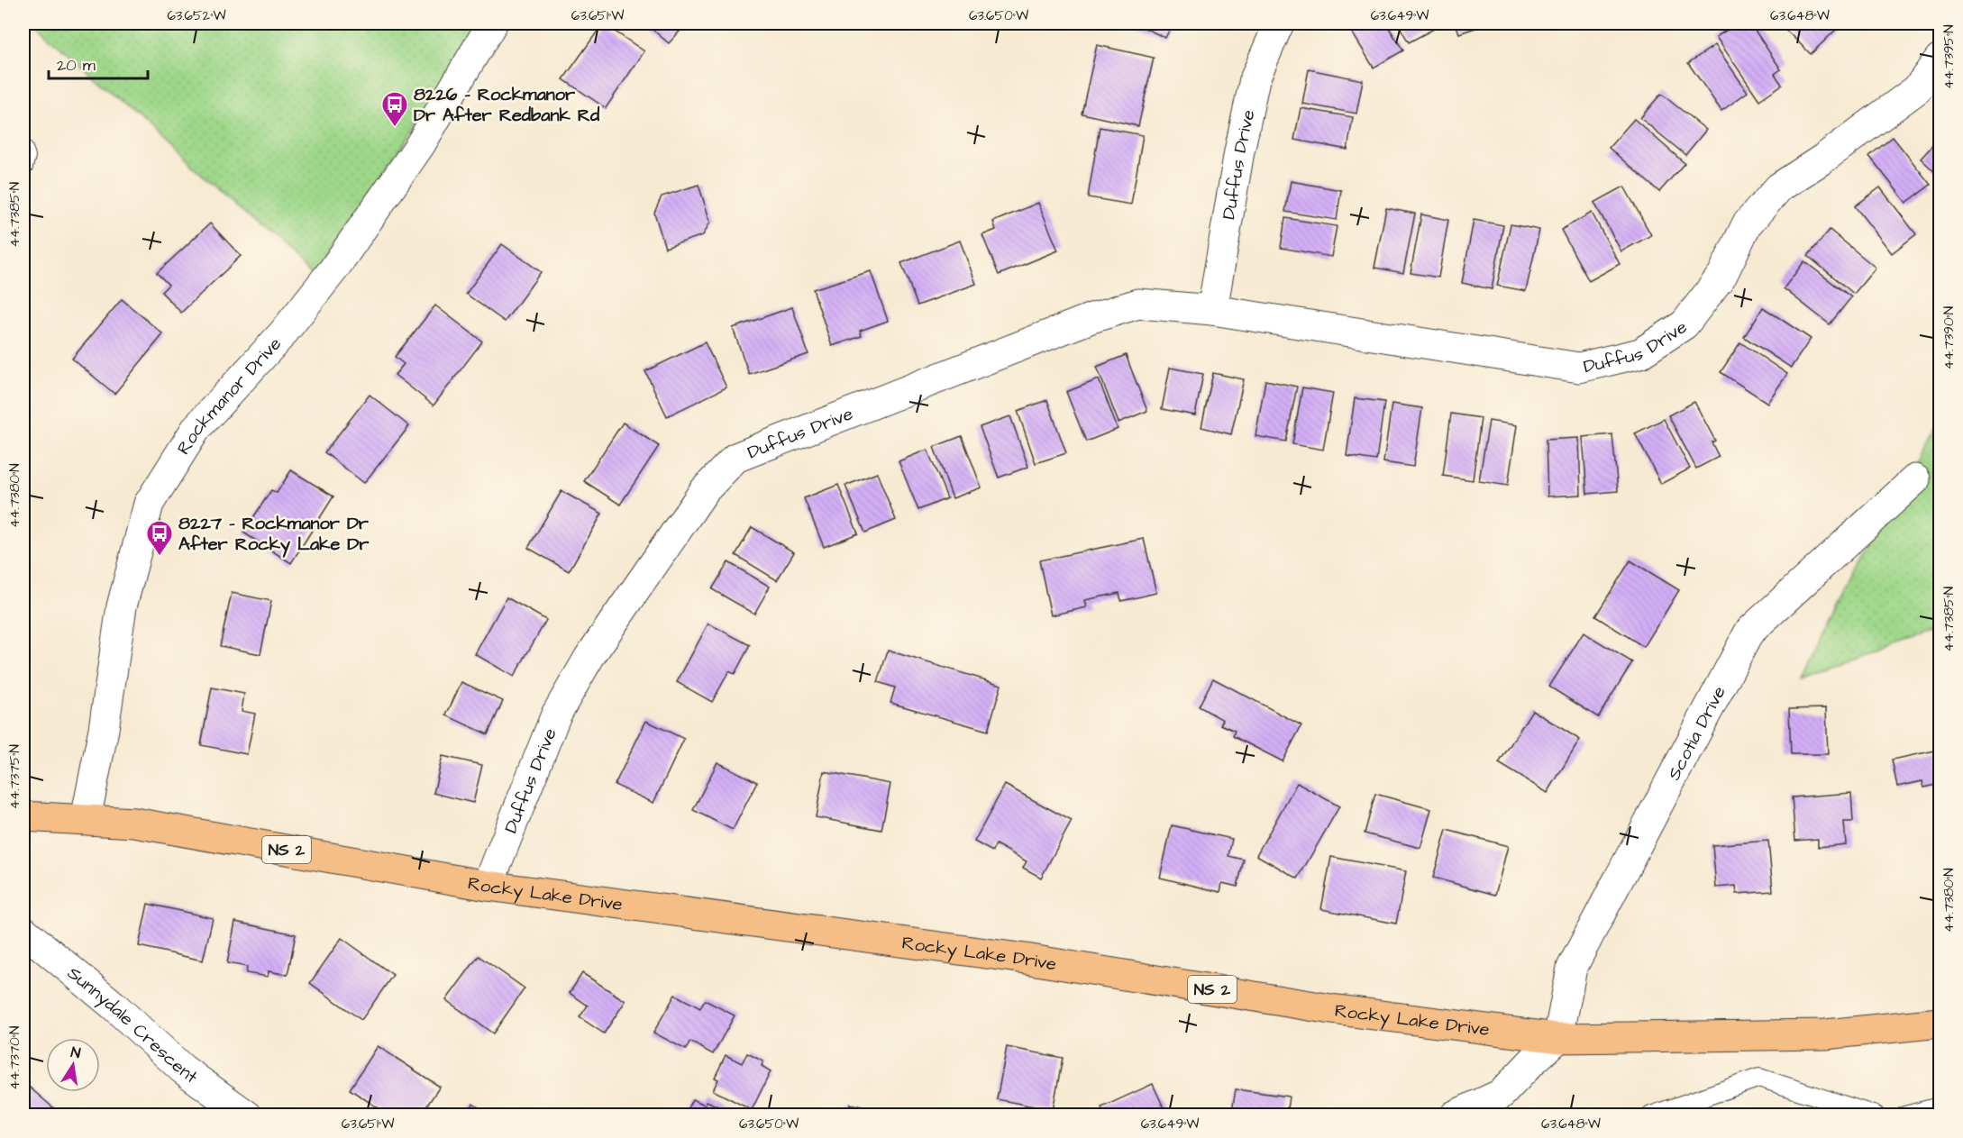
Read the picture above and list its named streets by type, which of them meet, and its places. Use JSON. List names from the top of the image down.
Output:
{
  "streets": {
    "main road": ["NS 2", "Rocky Lake Drive"],
    "street": [
      "Duffus Drive",
      "Rockmanor Drive",
      "Scotia Drive",
      "Sunnydale Crescent"
    ]
  },
  "crossings": [
    ["Duffus Drive", "Rocky Lake Drive"],
    ["Rockmanor Drive", "Rocky Lake Drive"],
    ["Scotia Drive", "Rocky Lake Drive"]
  ],
  "places": {
    "bus stop": ["8226 - Rockmanor Dr After Redbank Rd", "8227 - Rockmanor Dr After Rocky Lake Dr"]
  },
  "scale_bar": "20 m",
  "north": "top",
  "coordinates": [
    "63.652°W",
    "63.651°W",
    "63.650°W",
    "63.649°W",
    "63.648°W",
    "44.7395°N",
    "44.7385°N",
    "44.7390°N",
    "44.7380°N",
    "44.7375°N",
    "44.7370°N"
  ]
}
